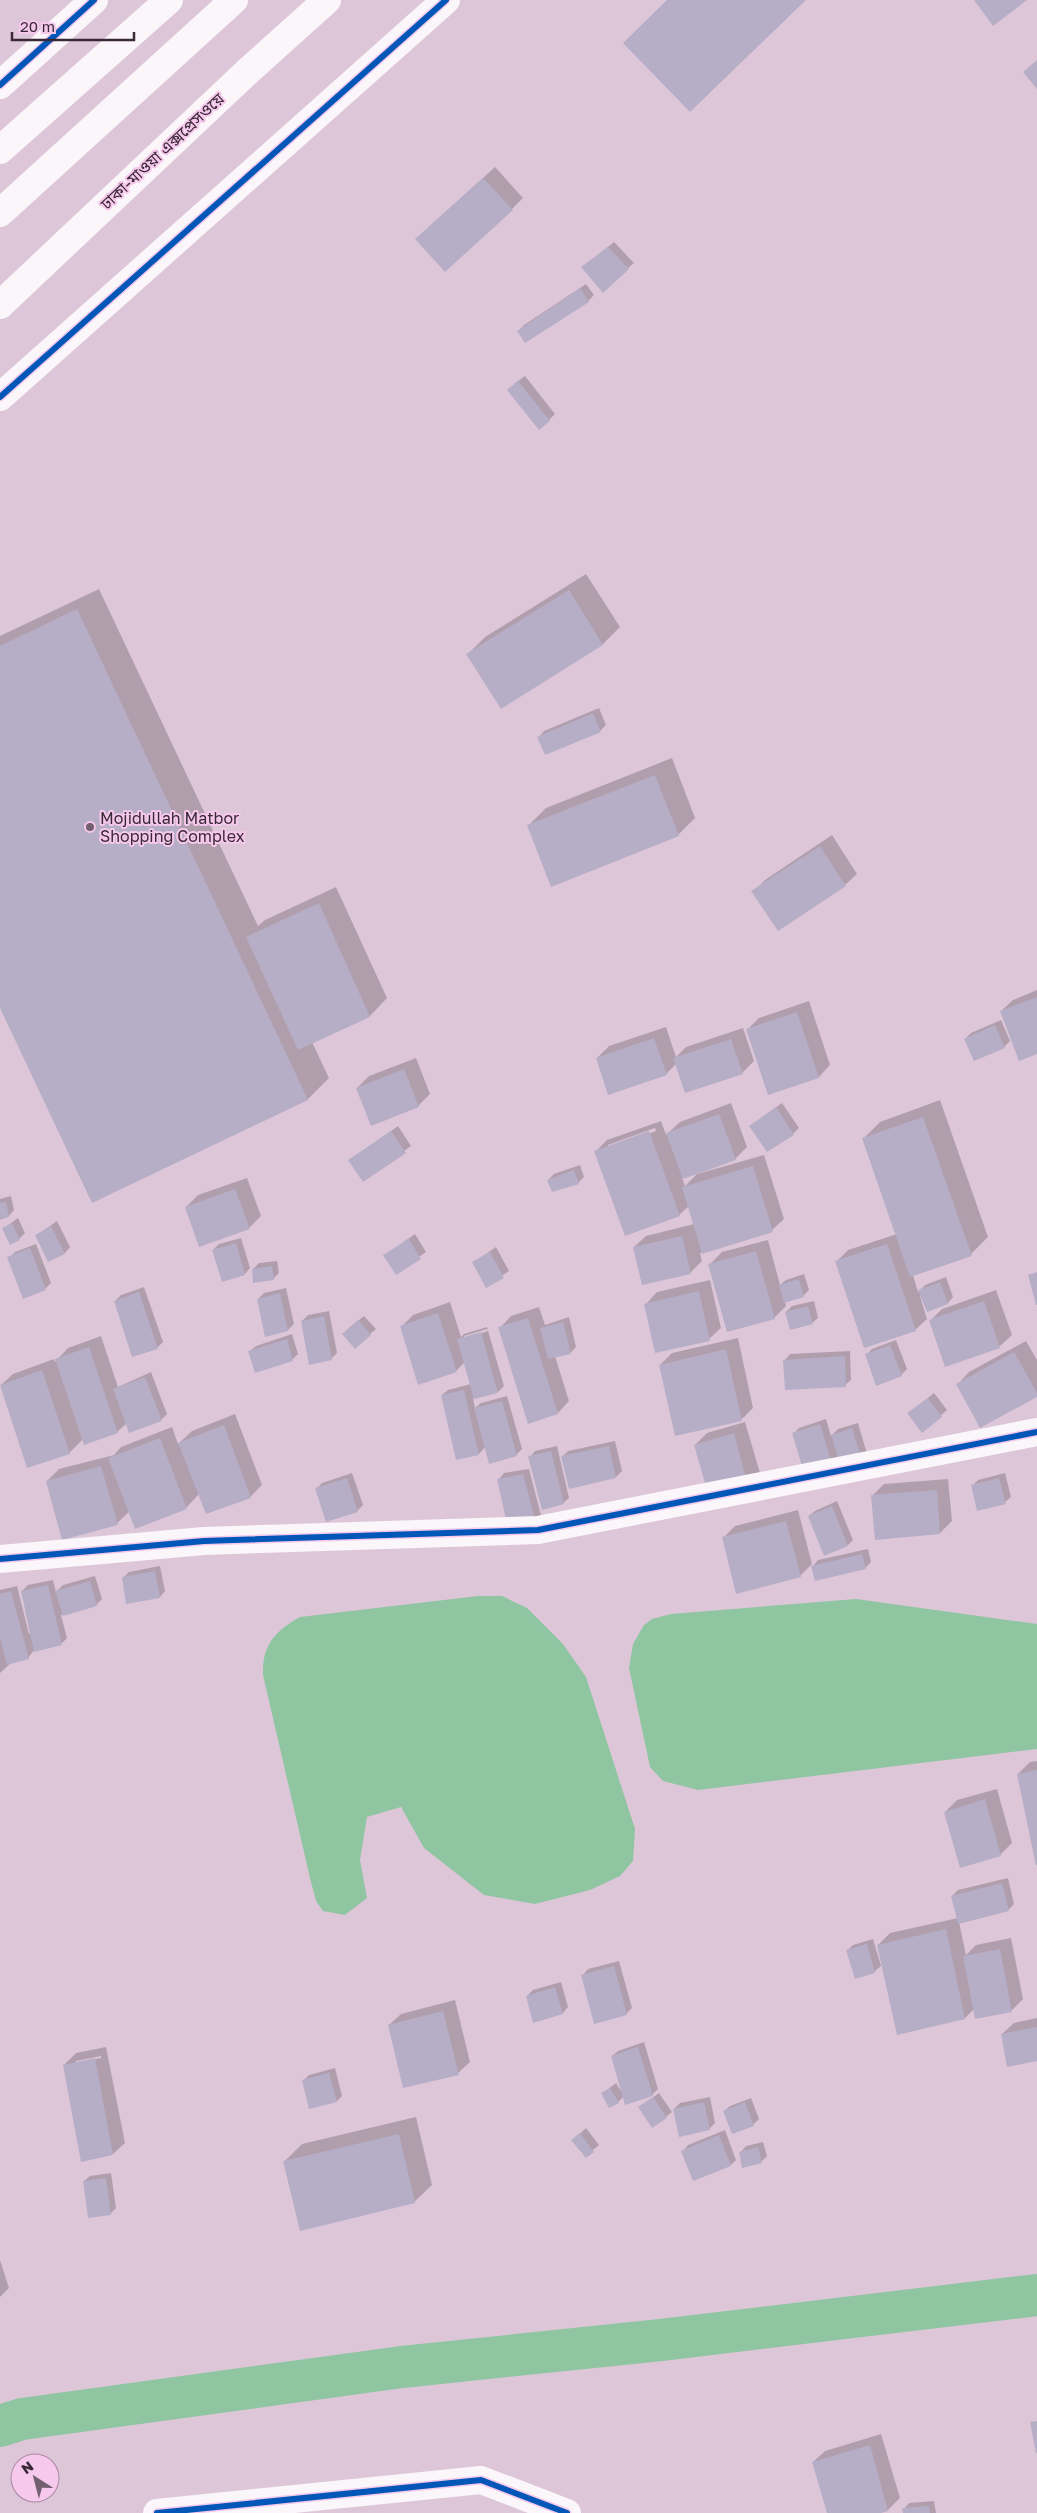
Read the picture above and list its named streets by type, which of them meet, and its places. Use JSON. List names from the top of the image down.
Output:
{
  "streets": {
    "main road": ["ঢাকা-মাওয়া এক্সপ্রেসওয়ে"]
  },
  "places": ["Mojidullah Matbor Shopping Complex"],
  "scale_bar": "20 m",
  "north": "top left"
}
